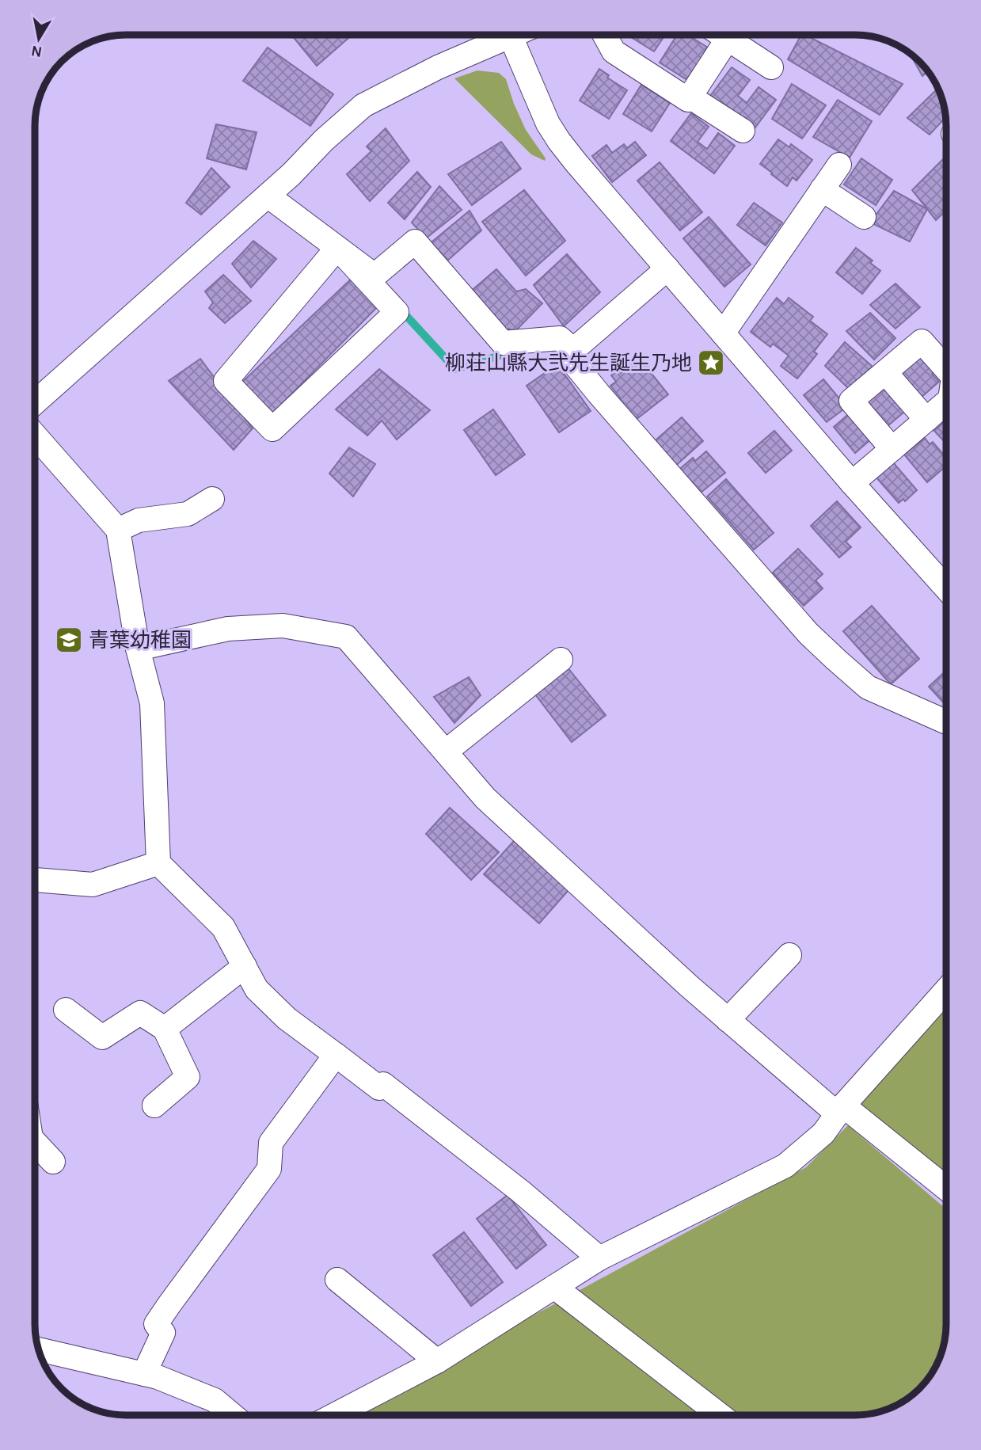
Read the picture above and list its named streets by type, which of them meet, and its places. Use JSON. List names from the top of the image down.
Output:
{
  "places": {
    "place": ["柳荘山縣大弐先生誕生乃地"],
    "school or university": ["青葉幼稚園"]
  },
  "north": "bottom"
}
